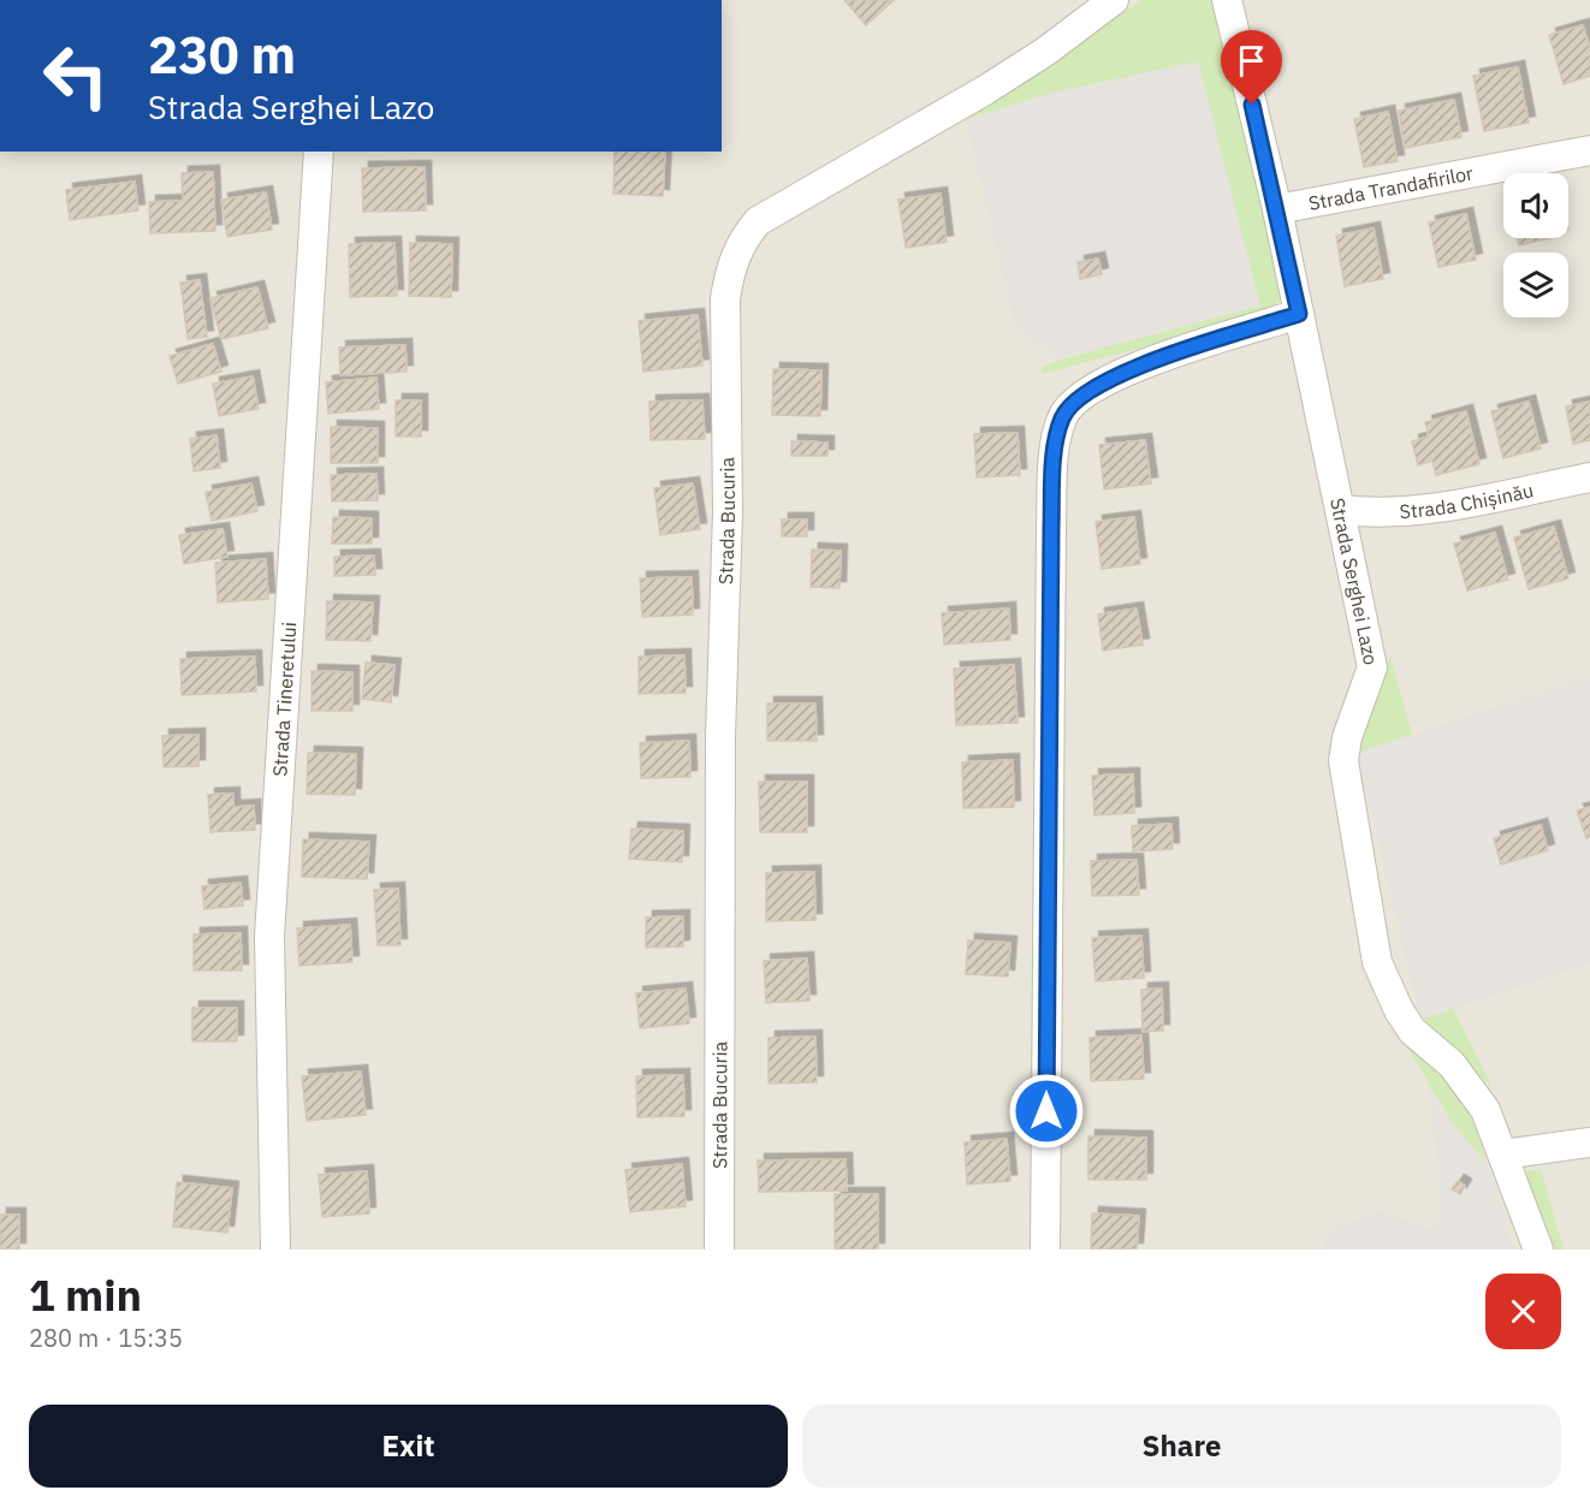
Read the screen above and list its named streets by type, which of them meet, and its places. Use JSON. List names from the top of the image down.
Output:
{
  "streets": {
    "street": [
      "Strada Trandafirilor",
      "Strada Chișinău",
      "Strada Bucuria",
      "Strada Serghei Lazo",
      "Strada Tineretului"
    ]
  },
  "crossings": [
    ["Strada Trandafirilor", "Strada Serghei Lazo"],
    ["Strada Chișinău", "Strada Serghei Lazo"]
  ],
  "page": {
    "turn": ["230 m", "Strada Serghei Lazo"],
    "heading": ["1 min", "280 m · 15:35"],
    "buttons": ["Exit", "Share"]
  }
}
